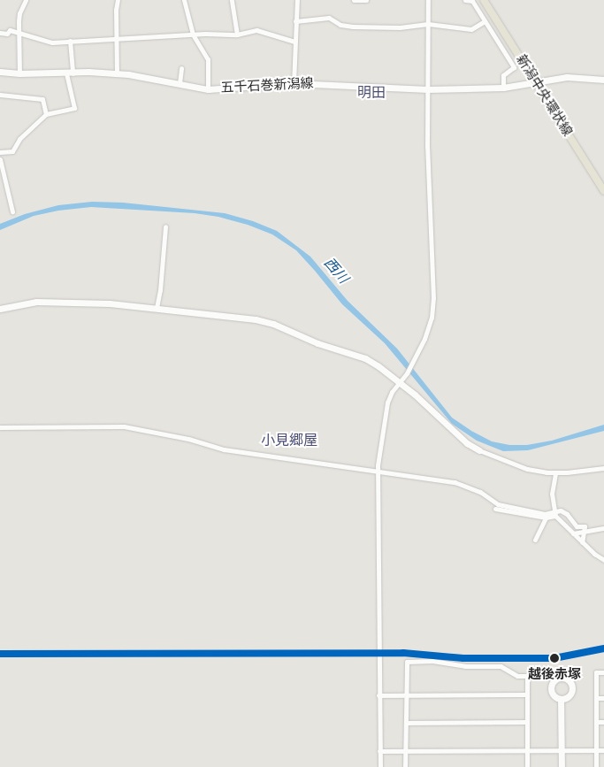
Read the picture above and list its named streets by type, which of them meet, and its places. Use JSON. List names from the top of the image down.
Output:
{
  "streets": {
    "main road": ["五千石巻新潟線", "新潟中央環状線"]
  },
  "crossings": [
    ["五千石巻新潟線", "新潟中央環状線"]
  ],
  "districts": ["明田", "小見郷屋"],
  "water": ["西川"],
  "places": ["越後赤塚"]
}
